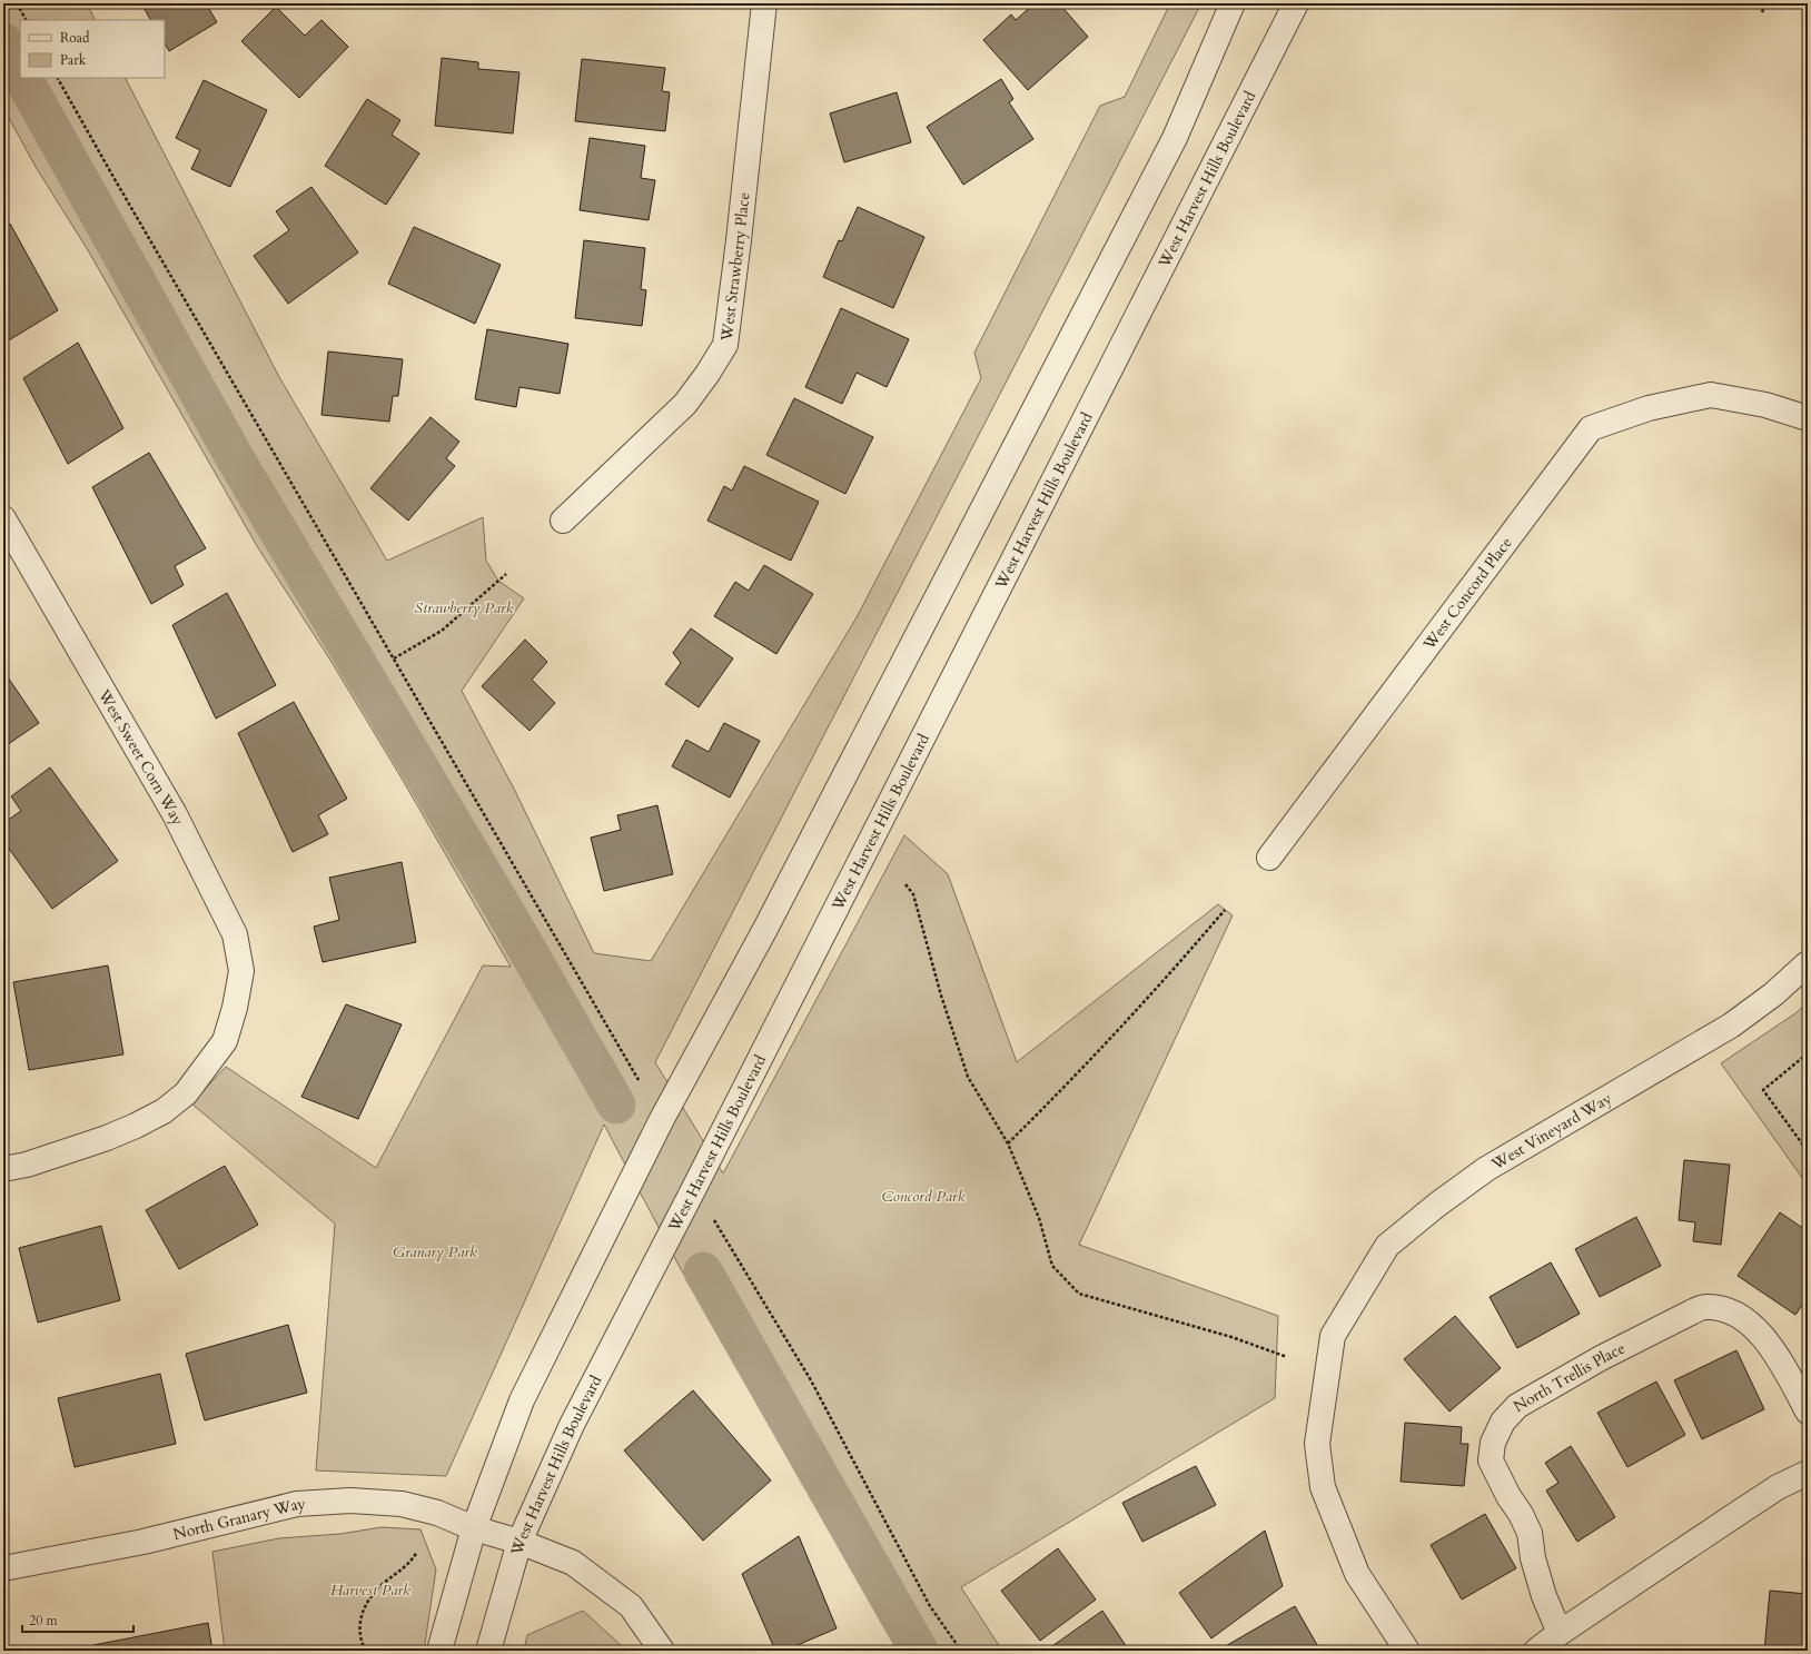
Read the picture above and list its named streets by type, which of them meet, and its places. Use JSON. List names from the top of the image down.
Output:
{
  "streets": {
    "street": [
      "West Harvest Hills Boulevard",
      "West Strawberry Place",
      "West Concord Place",
      "West Sweet Corn Way",
      "West Vineyard Way",
      "North Trellis Place",
      "North Granary Way"
    ]
  },
  "crossings": [
    ["West Harvest Hills Boulevard", "North Granary Way"]
  ],
  "parks": [
    "Strawberry Park",
    "Concord Park",
    "Granary Park",
    "Harvest Park"
  ],
  "legend": ["Road", "Park"],
  "scale_bar": "20 m"
}
